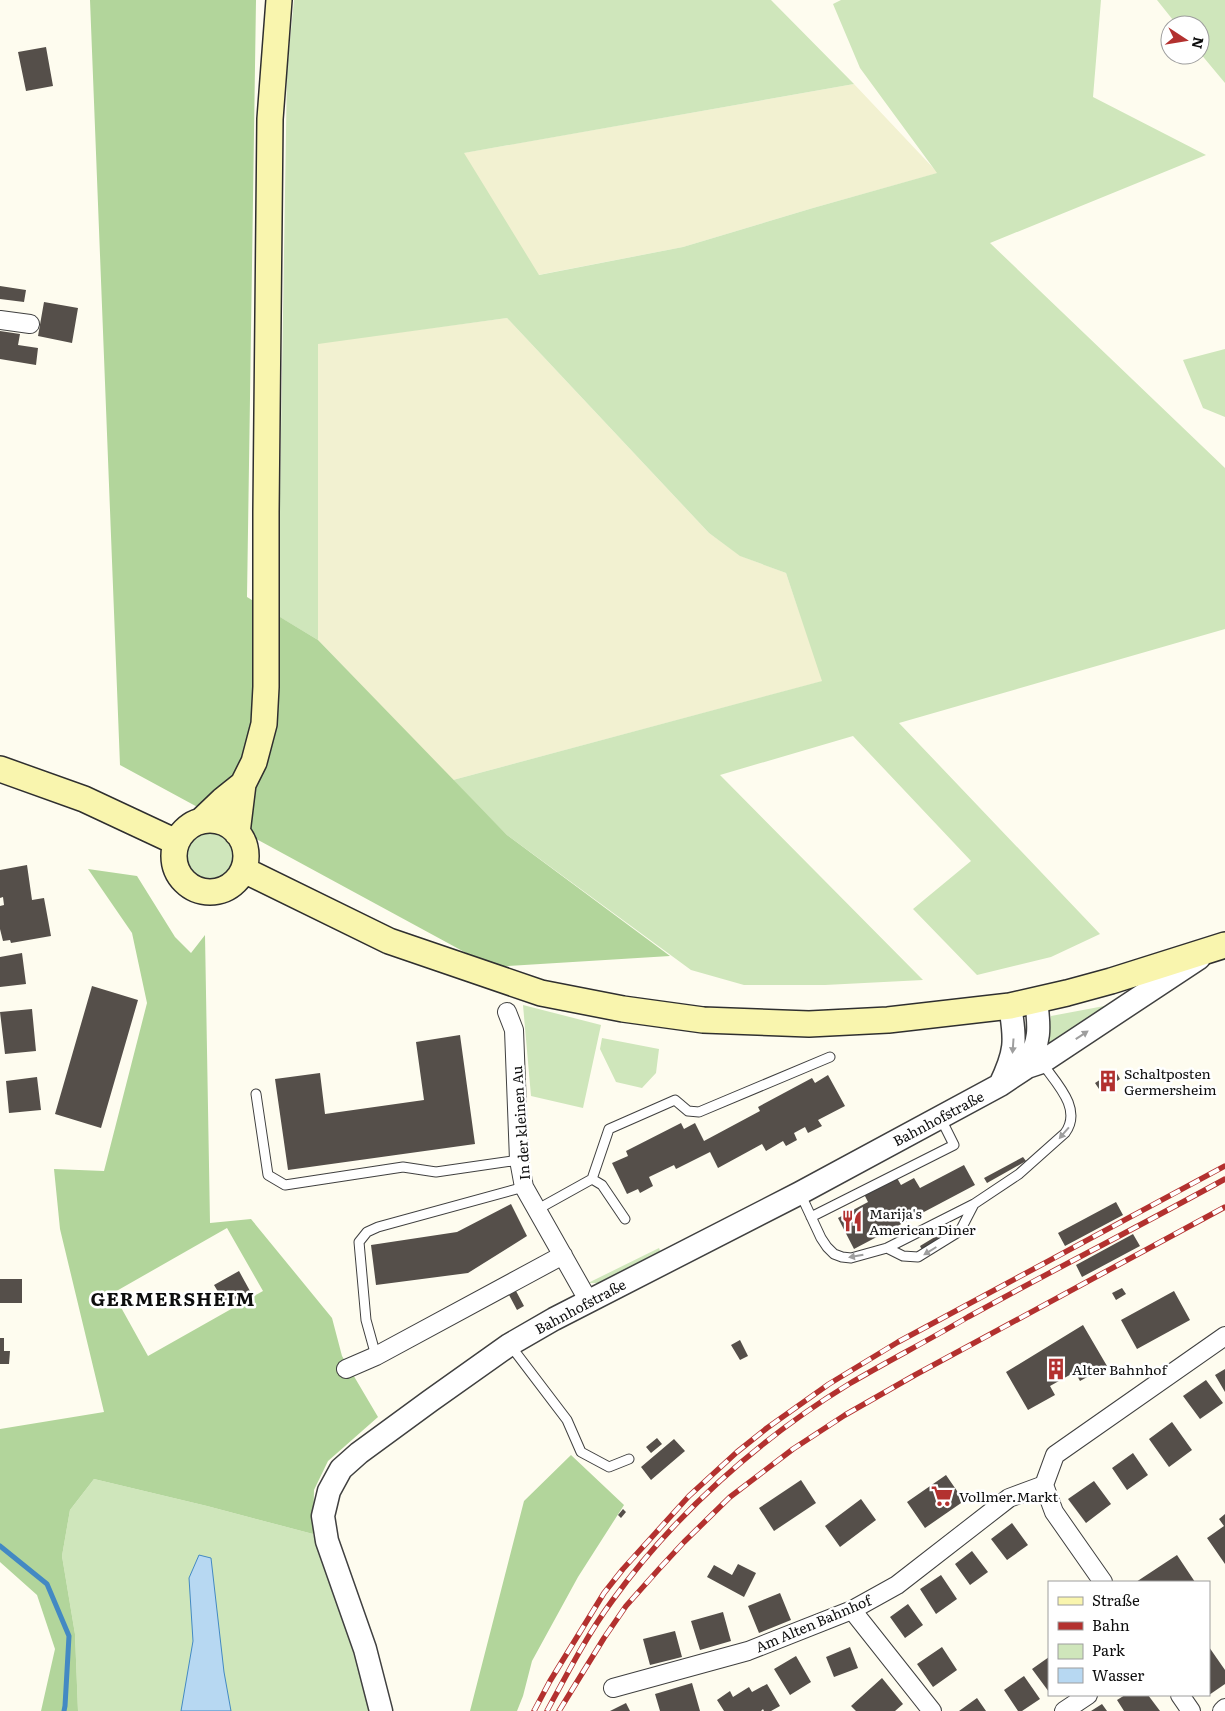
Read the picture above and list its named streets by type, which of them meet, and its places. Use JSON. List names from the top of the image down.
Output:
{
  "streets": {
    "street": ["Bahnhofstraße", "In der kleinen Au", "Am Alten Bahnhof"]
  },
  "crossings": [
    ["Bahnhofstraße", "In der kleinen Au"]
  ],
  "districts": ["GERMERSHEIM"],
  "places": {
    "building": ["Schaltposten Germersheim", "Alter Bahnhof"],
    "restaurant": ["Marija's American Diner"],
    "supermarket": ["Vollmer.Markt"]
  },
  "legend": [
    "Straße",
    "Bahn",
    "Park",
    "Wasser"
  ],
  "north": "right"
}
